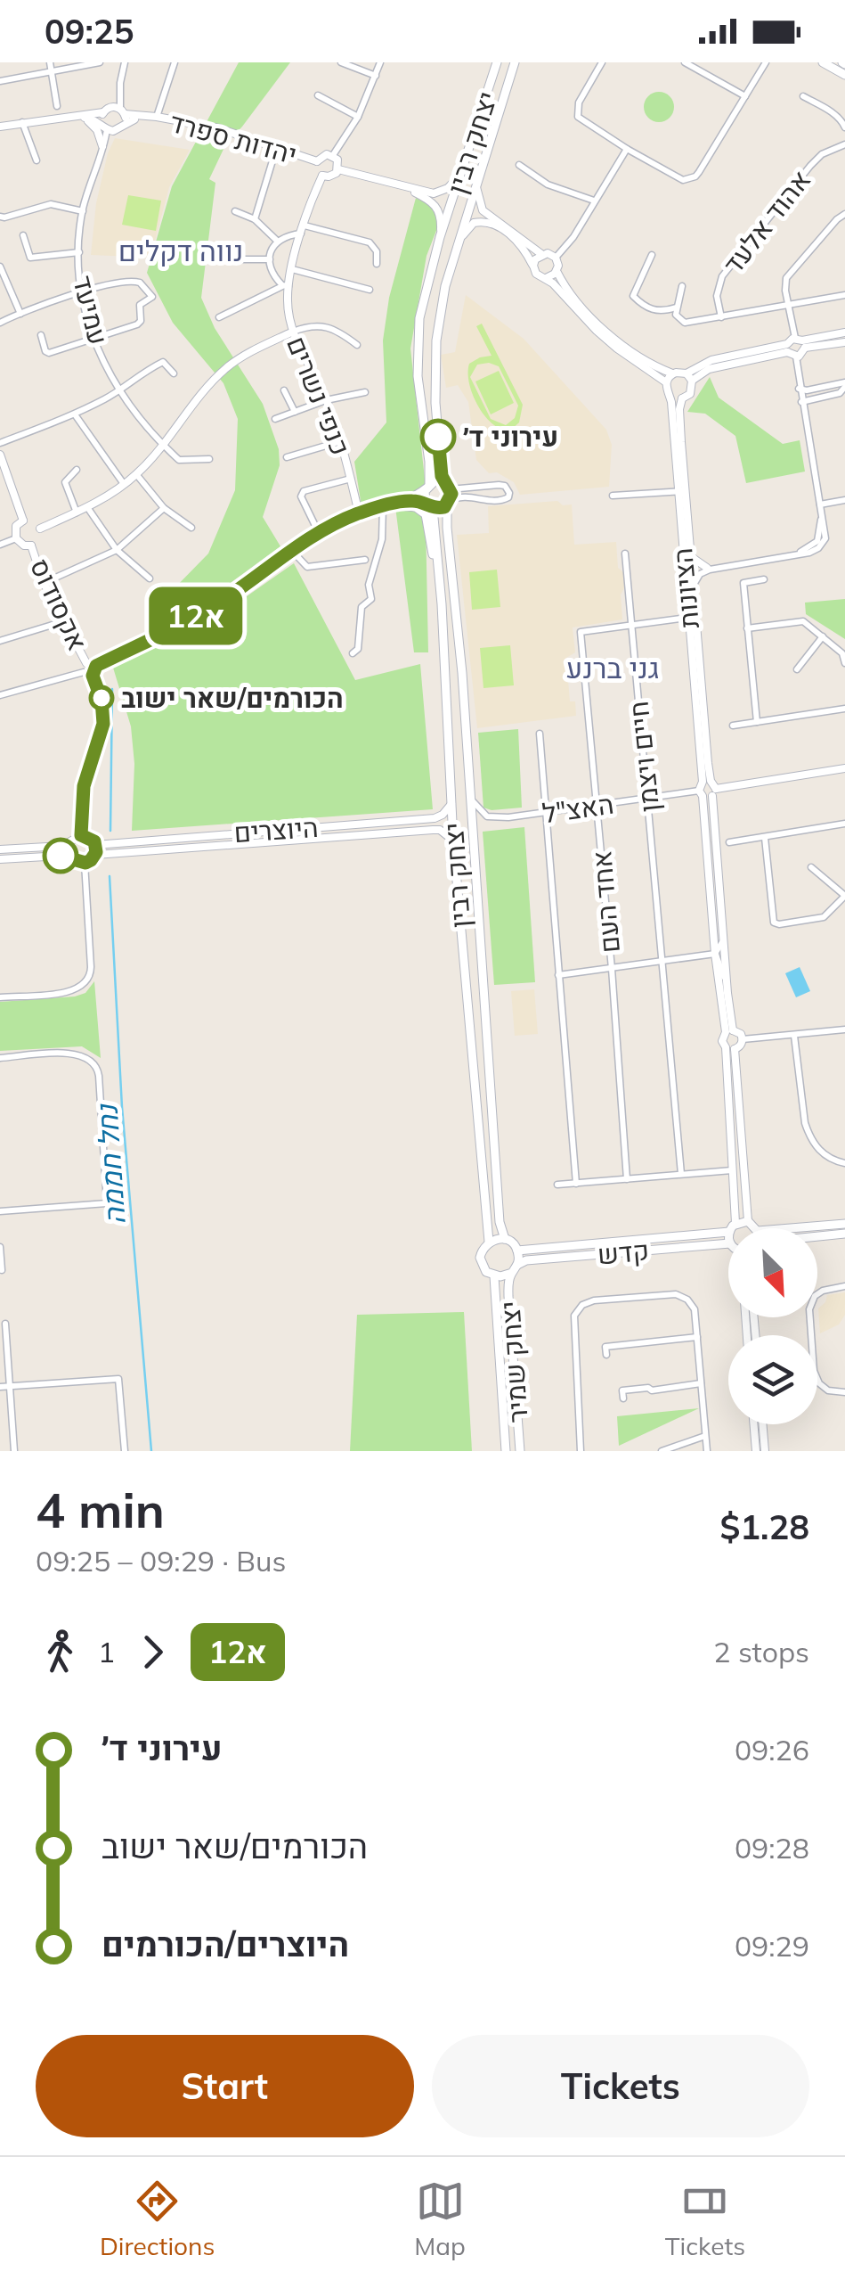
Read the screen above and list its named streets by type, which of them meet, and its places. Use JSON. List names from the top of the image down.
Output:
{
  "streets": {
    "main road": ["יצחק רבין", "קדש", "יצחק שמיר"],
    "street": [
      "יהדות ספרד",
      "אהוד אלעד",
      "עמיעד",
      "כנפי נשרים",
      "הציונות",
      "אקסודוס",
      "חיים ויצמן",
      "האצ\"ל",
      "היוצרים",
      "אחד העם"
    ]
  },
  "crossings": [
    ["יהדות ספרד", "כנפי נשרים"],
    ["יצחק רבין", "האצ\"ל"],
    ["יצחק רבין", "היוצרים"],
    ["יצחק רבין", "קדש"],
    ["יצחק רבין", "יצחק שמיר"],
    ["הציונות", "האצ\"ל"],
    ["הציונות", "אחד העם"],
    ["חיים ויצמן", "האצ\"ל"],
    ["חיים ויצמן", "אחד העם"],
    ["האצ\"ל", "אחד העם"],
    ["קדש", "יצחק שמיר"]
  ],
  "districts": ["נווה דקלים", "גני ברנע"],
  "water": ["נחל חממה"],
  "places": ["עירוני ד׳", "הכורמים/שאר ישוב"],
  "lines": ["bus line 12א"],
  "north": "bottom right",
  "page": {
    "status": "09:25",
    "on_map": "12א",
    "heading": ["4 min", "09:25 – 09:29 · Bus", "$1.28"],
    "legs": ["1", "12א", "2 stops"],
    "list": [
      {
        "name": "עירוני ד׳",
        "value": "09:26"
      },
      {
        "name": "הכורמים/שאר ישוב",
        "value": "09:28"
      },
      {
        "name": "היוצרים/הכורמים",
        "value": "09:29"
      }
    ],
    "buttons": ["Start", "Tickets"],
    "tabs": ["Directions", "Map", "Tickets"]
  }
}
